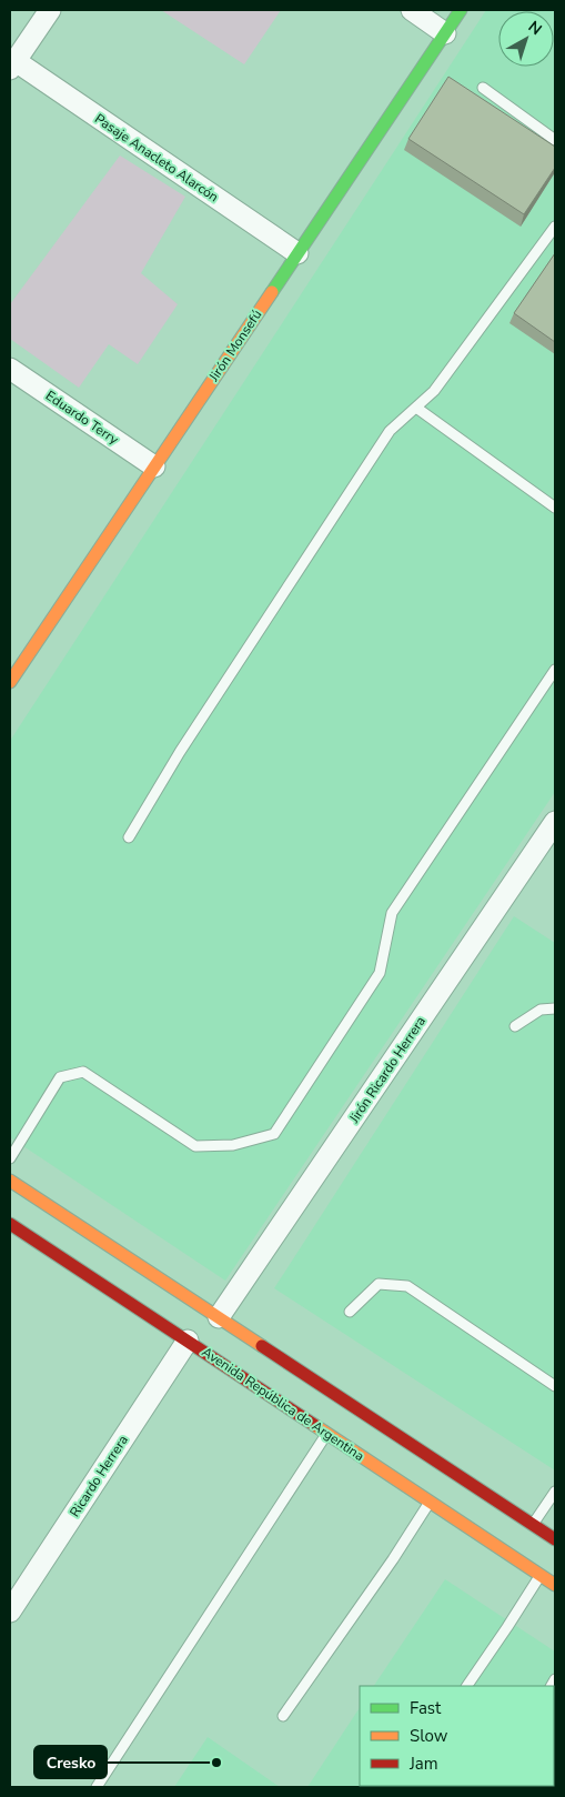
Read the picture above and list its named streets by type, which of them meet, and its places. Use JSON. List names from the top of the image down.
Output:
{
  "streets": {
    "main road": ["Jirón Monsefú", "Avenida República de Argentina"],
    "street": [
      "Pasaje Anacleto Alarcón",
      "Eduardo Terry",
      "Jirón Ricardo Herrera",
      "Ricardo Herrera"
    ]
  },
  "crossings": [
    ["Pasaje Anacleto Alarcón", "Jirón Monsefú"],
    ["Jirón Monsefú", "Eduardo Terry"],
    ["Avenida República de Argentina", "Ricardo Herrera"]
  ],
  "places": ["Cresko"],
  "legend": ["Fast", "Slow", "Jam"],
  "north": "top right"
}
